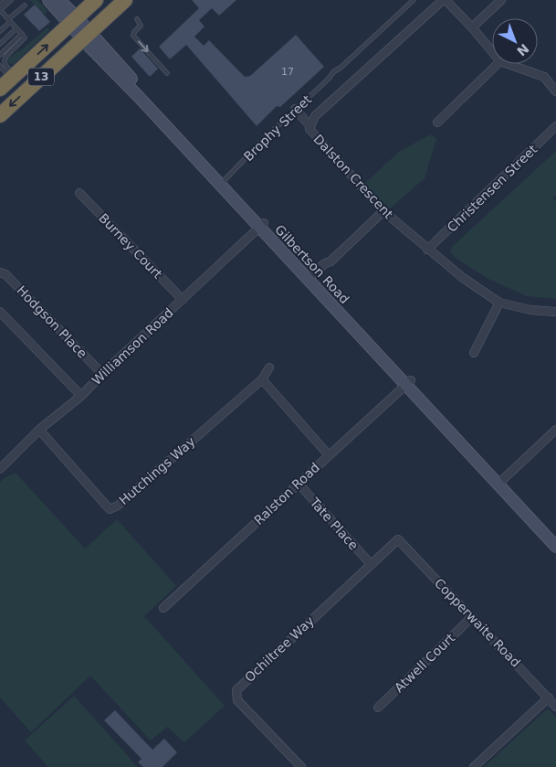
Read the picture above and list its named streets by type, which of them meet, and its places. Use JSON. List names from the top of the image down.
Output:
{
  "streets": {
    "highway": ["13"],
    "street": [
      "Dalston Crescent",
      "Christensen Street",
      "Burney Court",
      "Gilbertson Road",
      "Hodgson Place",
      "Williamson Road",
      "Hutchings Way",
      "Ralston Road",
      "Tate Place",
      "Copperwaite Road",
      "Ochiltree Way",
      "Atwell Court"
    ],
    "lane": ["Brophy Street"]
  },
  "crossings": [
    ["13", "Gilbertson Road"],
    ["Brophy Street", "Gilbertson Road"],
    ["Dalston Crescent", "Christensen Street"],
    ["Burney Court", "Williamson Road"],
    ["Gilbertson Road", "Williamson Road"],
    ["Gilbertson Road", "Ralston Road"],
    ["Hodgson Place", "Williamson Road"],
    ["Williamson Road", "Hutchings Way"],
    ["Ralston Road", "Tate Place"],
    ["Tate Place", "Ochiltree Way"],
    ["Copperwaite Road", "Ochiltree Way"],
    ["Copperwaite Road", "Atwell Court"]
  ],
  "house_numbers": ["17"],
  "north": "bottom right"
}
